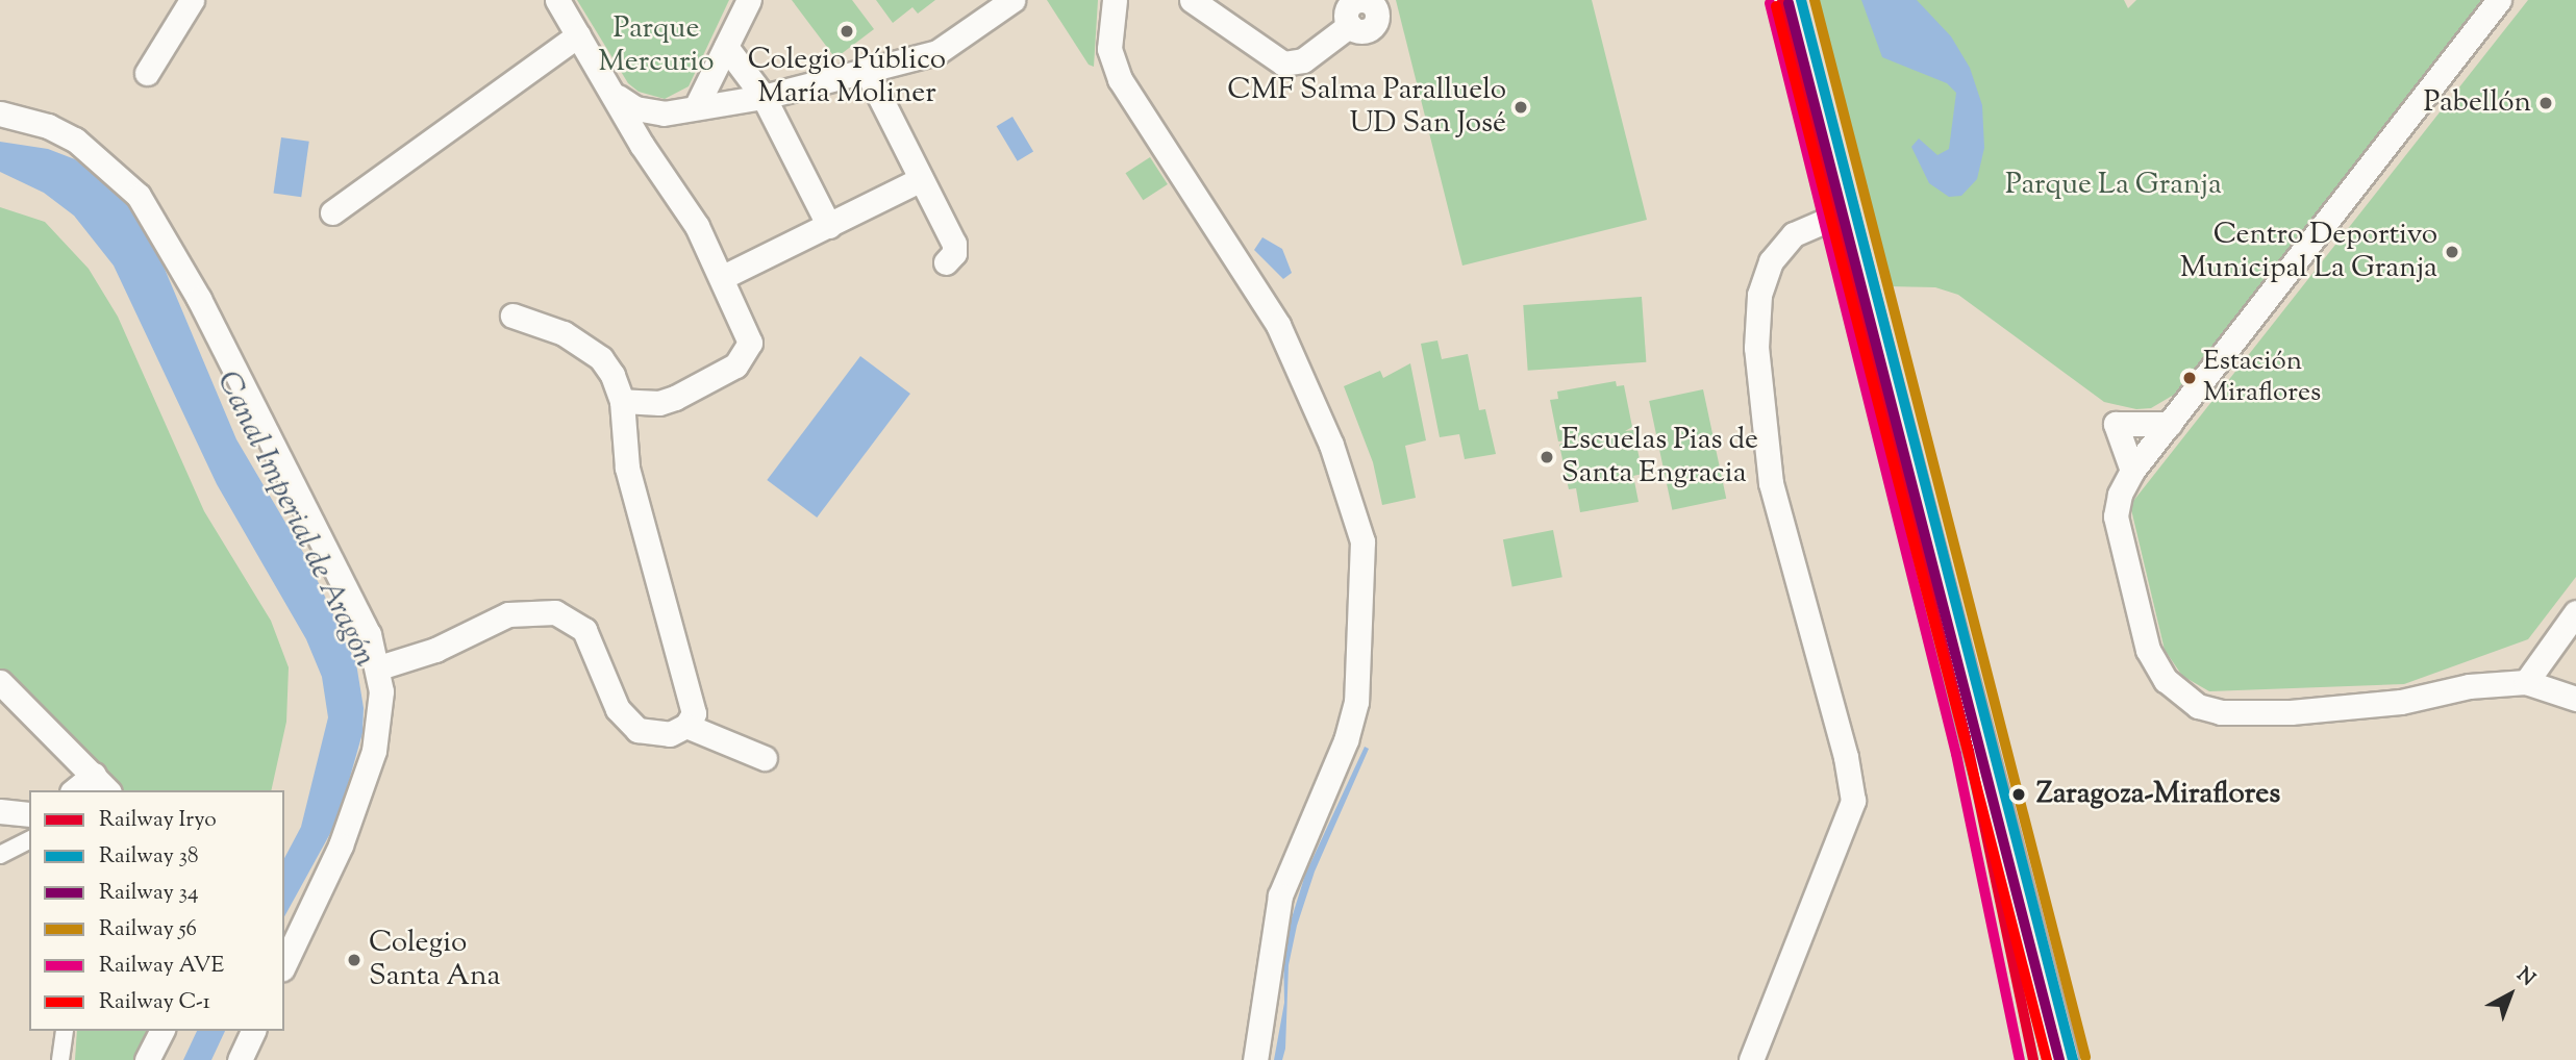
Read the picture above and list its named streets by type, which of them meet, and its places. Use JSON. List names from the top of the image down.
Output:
{
  "water": ["Canal Imperial de Aragón"],
  "parks": ["Parque Mercurio", "Parque La Granja"],
  "places": [
    "Colegio Público María Moliner",
    "Pabellón",
    "CMF Salma Paralluelo UD San José",
    "Centro Deportivo Municipal La Granja",
    "Estación Miraflores",
    "Escuelas Pias de Santa Engracia",
    "Zaragoza-Miraflores",
    "Colegio Santa Ana"
  ],
  "lines": [
    "rail line Iryo",
    "rail line 38",
    "rail line 56",
    "rail line 34",
    "rail line AVE",
    "rail line C-1"
  ],
  "legend": [
    "Railway Iryo",
    "Railway 38",
    "Railway 34",
    "Railway 56",
    "Railway AVE",
    "Railway C-1"
  ],
  "north": "top right"
}
